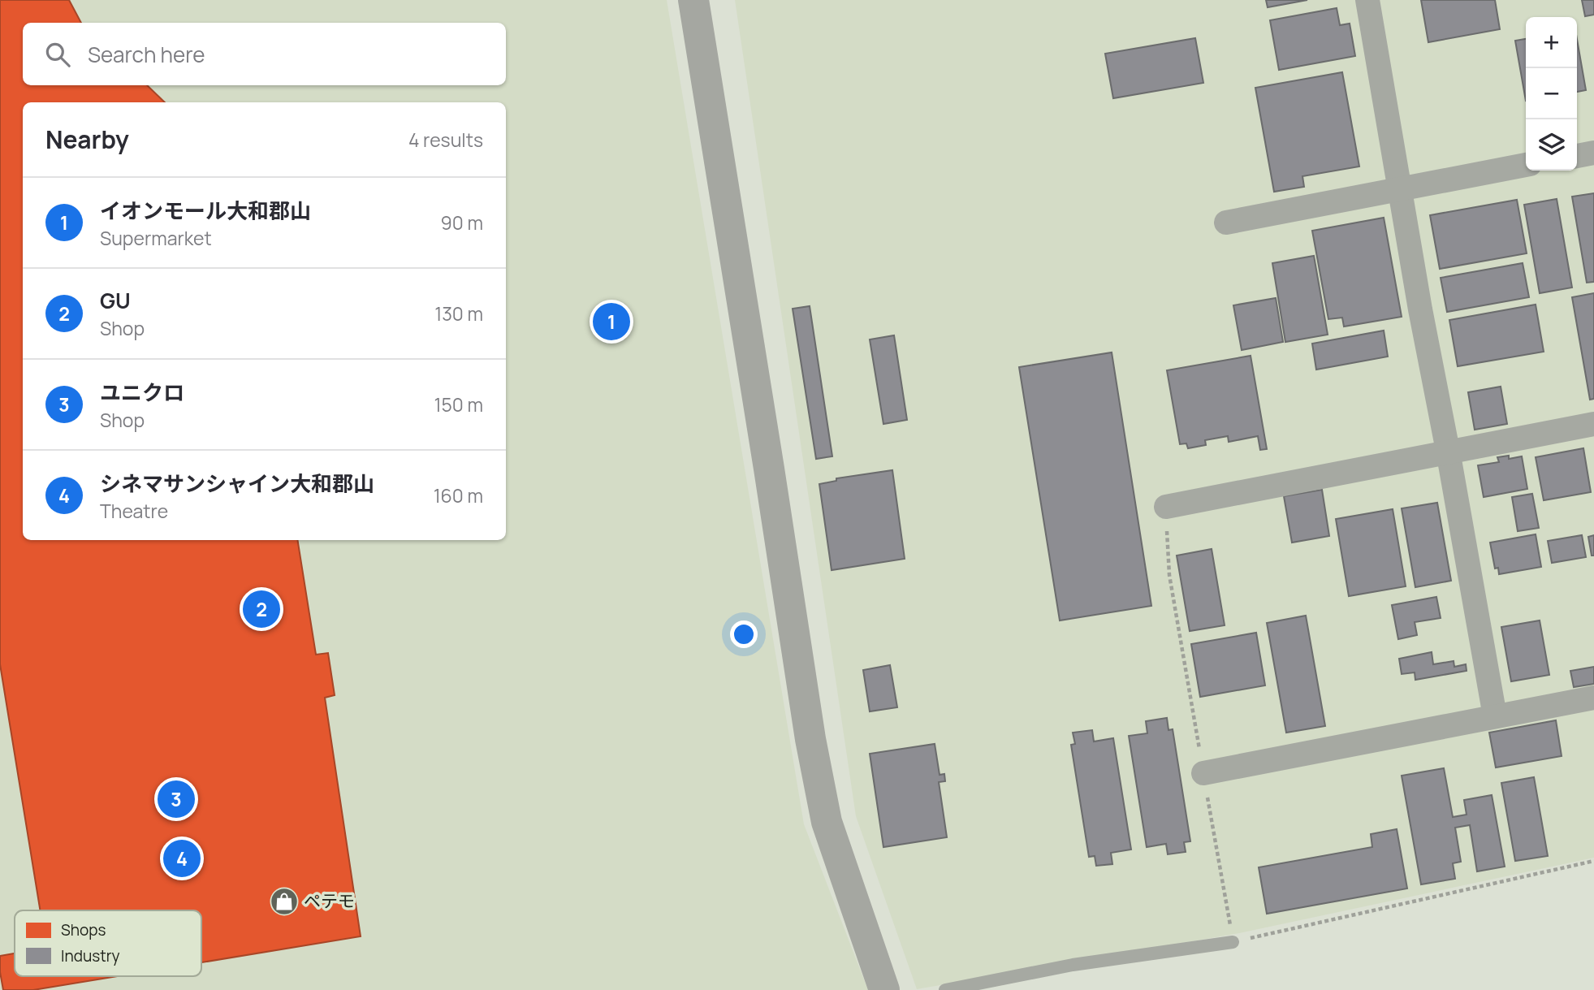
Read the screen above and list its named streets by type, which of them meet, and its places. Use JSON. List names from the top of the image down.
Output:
{
  "places": {
    "shop": ["ペテモ"]
  },
  "legend": ["Shops", "Industry"],
  "page": {
    "map_buttons": ["+", "−"],
    "search": "Search here",
    "heading": ["Nearby", "4 results"],
    "list": [
      {
        "mark": "1",
        "name": "イオンモール大和郡山",
        "note": "Supermarket",
        "value": "90 m"
      },
      {
        "mark": "2",
        "name": "GU",
        "note": "Shop",
        "value": "130 m"
      },
      {
        "mark": "3",
        "name": "ユニクロ",
        "note": "Shop",
        "value": "150 m"
      },
      {
        "mark": "4",
        "name": "シネマサンシャイン大和郡山",
        "note": "Theatre",
        "value": "160 m"
      }
    ],
    "pins": [
      "1",
      "2",
      "3",
      "4"
    ]
  }
}
